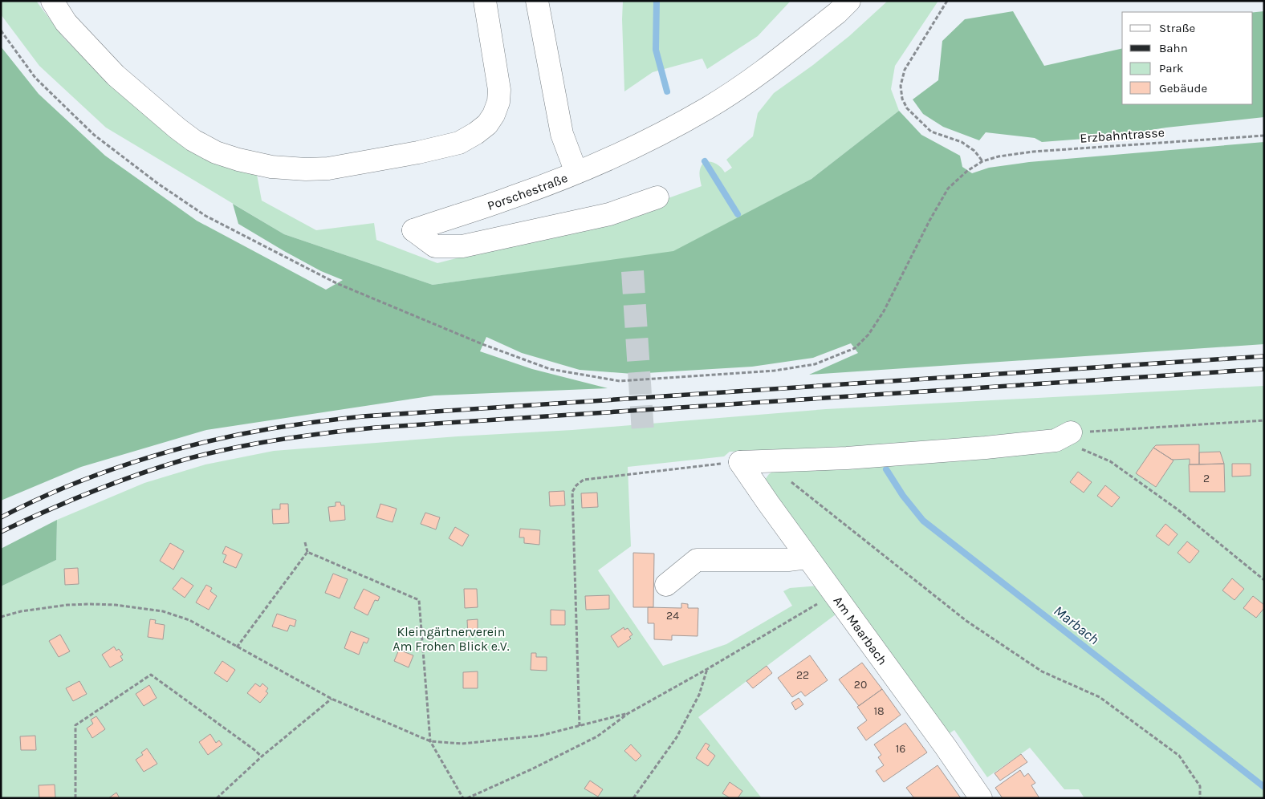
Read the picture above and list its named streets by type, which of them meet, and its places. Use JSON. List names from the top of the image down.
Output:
{
  "streets": {
    "street": ["Porschestraße", "Am Maarbach"],
    "path": ["Erzbahntrasse"]
  },
  "water": ["Marbach"],
  "parks": ["Kleingärtnerverein Am Frohen Blick e.V."],
  "house_numbers": [
    "2",
    "24",
    "22",
    "20",
    "18",
    "16"
  ],
  "legend": [
    "Straße",
    "Bahn",
    "Park",
    "Gebäude"
  ]
}
